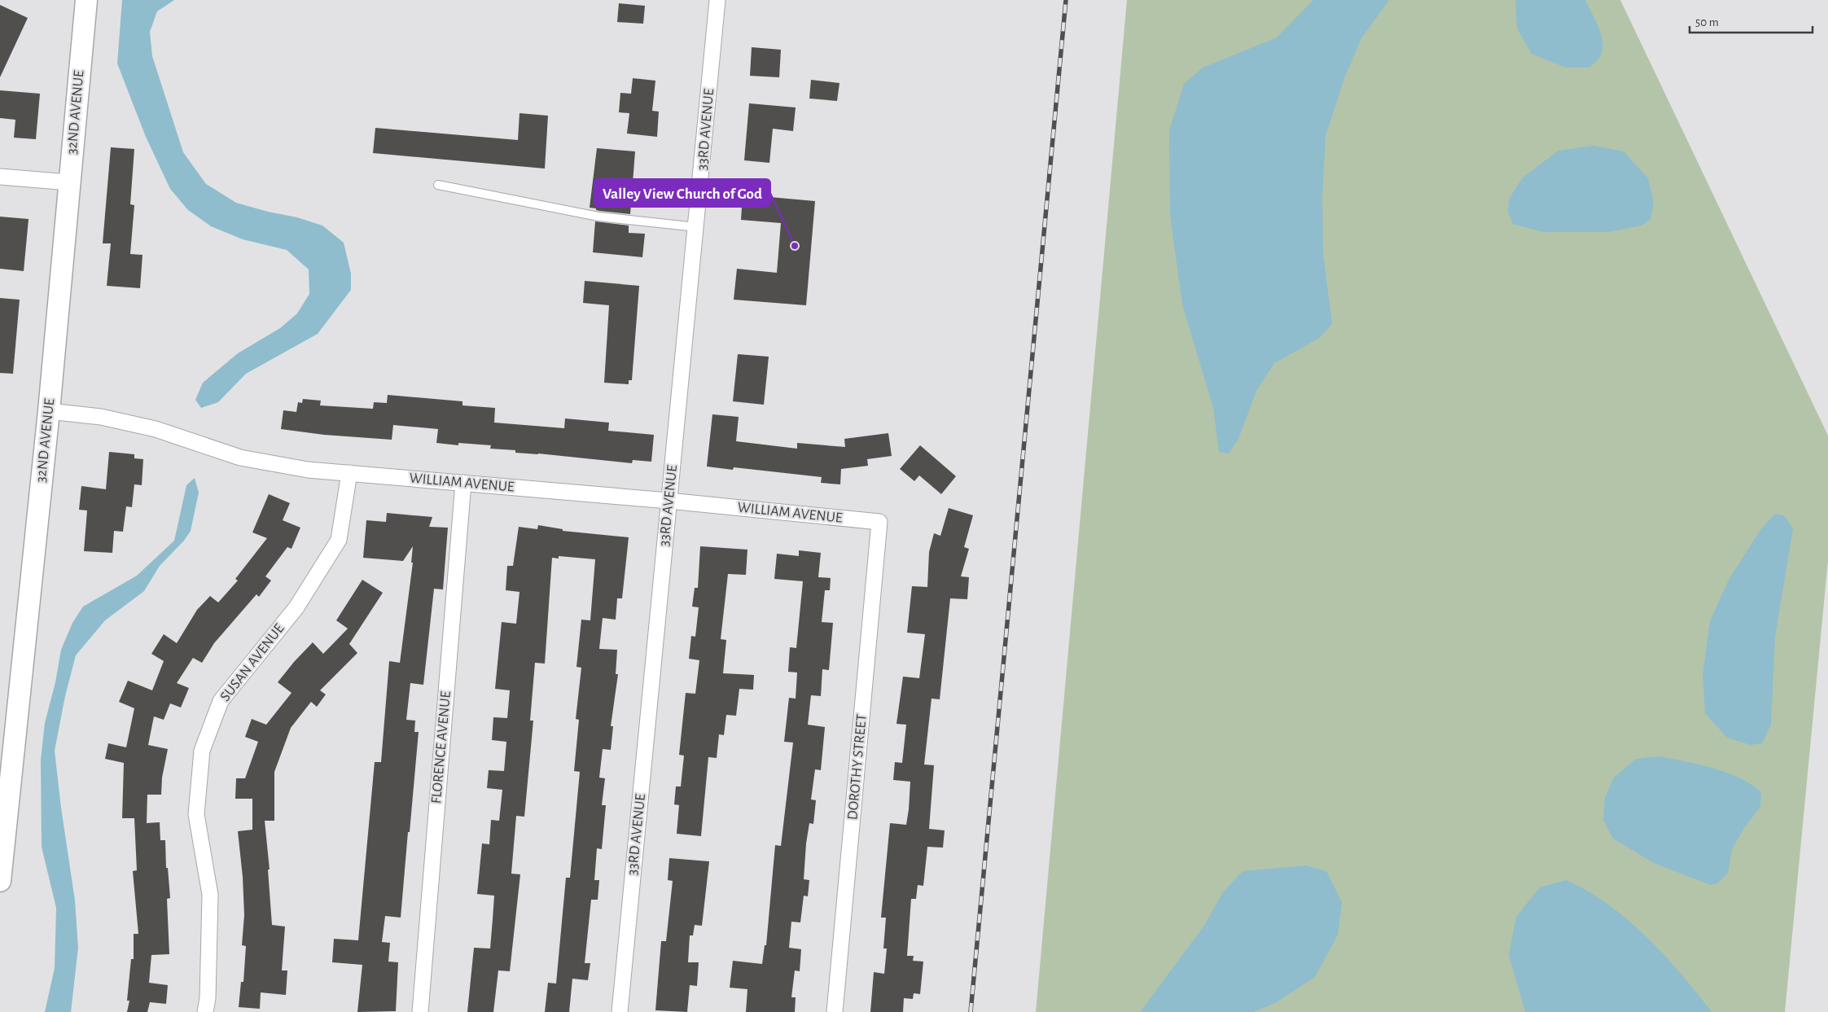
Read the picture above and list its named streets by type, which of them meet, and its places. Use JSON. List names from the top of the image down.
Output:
{
  "streets": {
    "street": [
      "32ND AVENUE",
      "33RD AVENUE",
      "WILLIAM AVENUE",
      "SUSAN AVENUE",
      "FLORENCE AVENUE",
      "DOROTHY STREET"
    ]
  },
  "crossings": [
    ["32ND AVENUE", "WILLIAM AVENUE"],
    ["33RD AVENUE", "WILLIAM AVENUE"],
    ["WILLIAM AVENUE", "SUSAN AVENUE"],
    ["WILLIAM AVENUE", "FLORENCE AVENUE"],
    ["WILLIAM AVENUE", "DOROTHY STREET"]
  ],
  "places": ["Valley View Church of God"],
  "scale_bar": "50 m"
}
